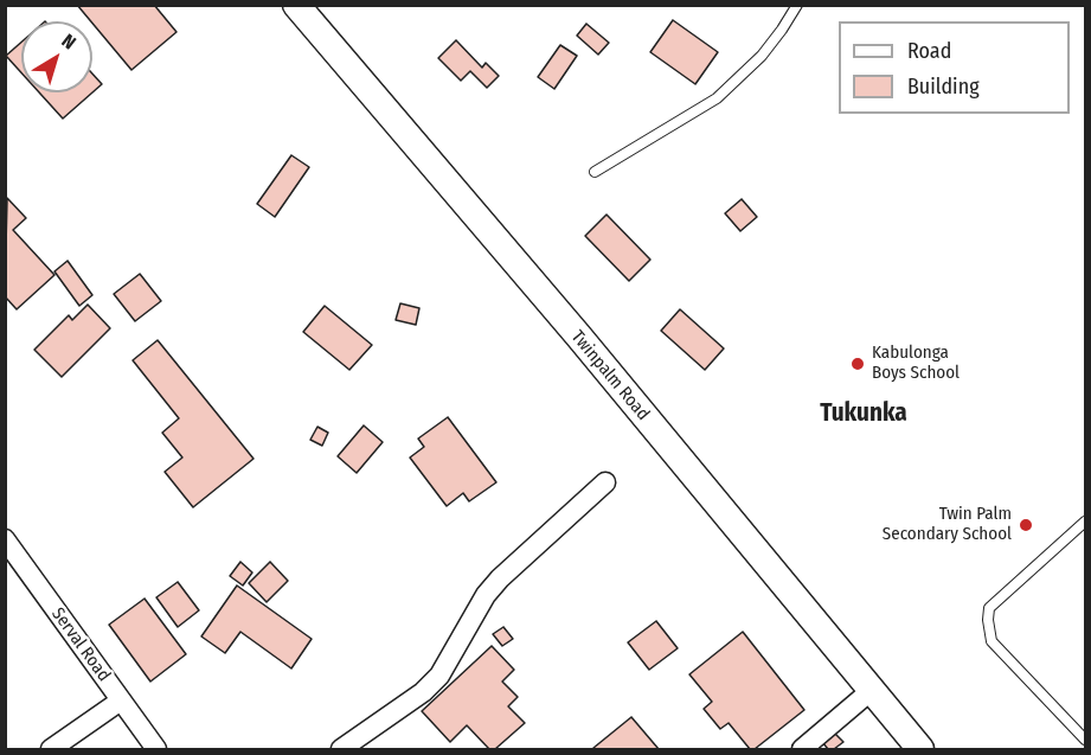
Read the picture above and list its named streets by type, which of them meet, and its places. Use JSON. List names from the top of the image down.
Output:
{
  "streets": {
    "main road": ["Twinpalm Road"],
    "street": ["Serval Road"]
  },
  "districts": ["Tukunka"],
  "places": ["Kabulonga Boys School", "Twin Palm Secondary School"],
  "legend": ["Road", "Building"],
  "north": "top right"
}
